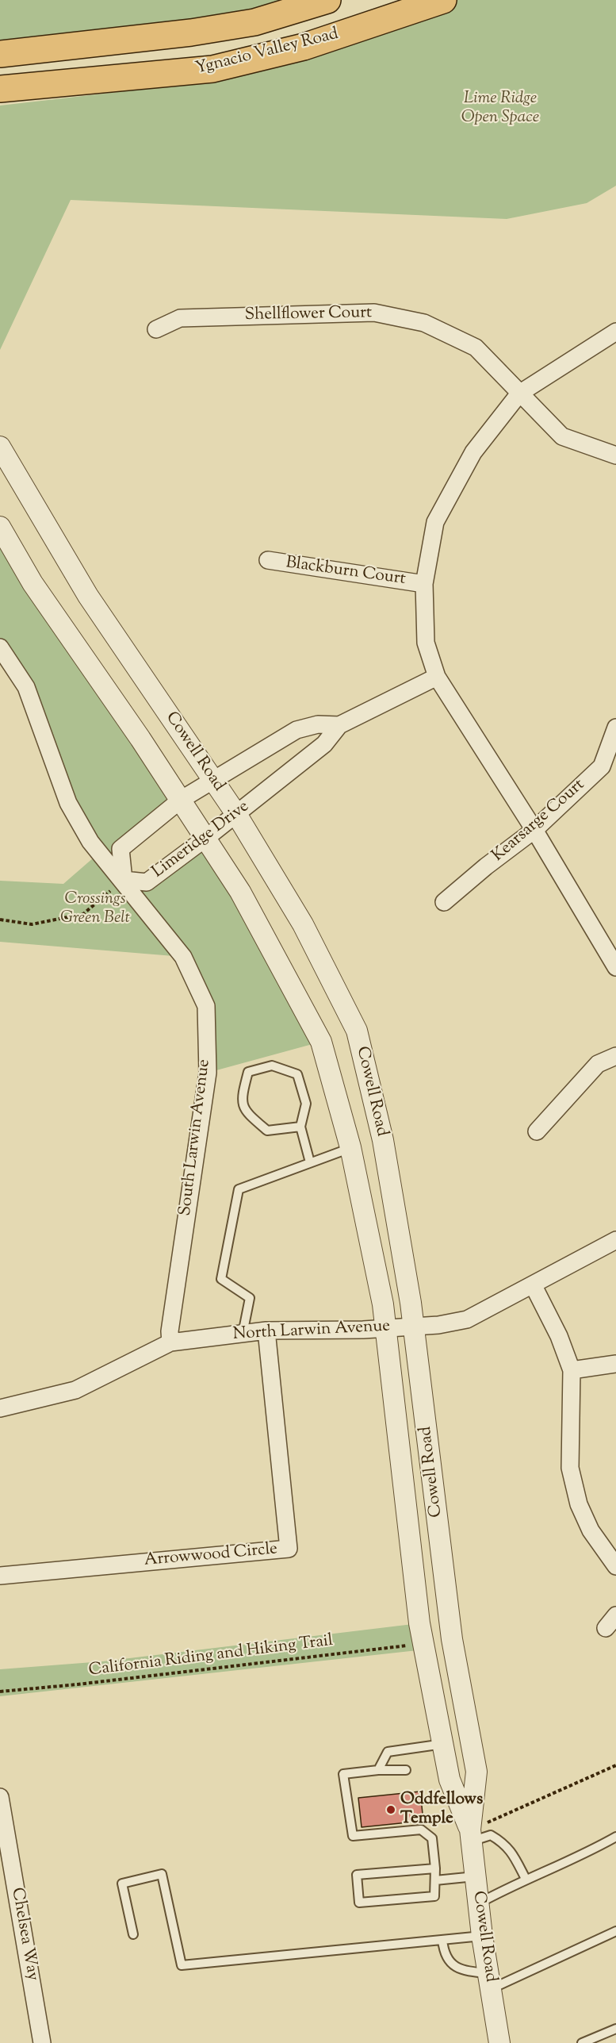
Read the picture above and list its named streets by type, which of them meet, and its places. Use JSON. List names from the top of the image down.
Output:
{
  "streets": {
    "highway": ["Ygnacio Valley Road"],
    "street": [
      "Shellflower Court",
      "Blackburn Court",
      "Cowell Road",
      "Kearsarge Court",
      "Limeridge Drive",
      "South Larwin Avenue",
      "North Larwin Avenue",
      "Arrowwood Circle",
      "Chelsea Way"
    ],
    "path": ["California Riding and Hiking Trail"]
  },
  "crossings": [
    ["Cowell Road", "Limeridge Drive"],
    ["Cowell Road", "North Larwin Avenue"],
    ["Cowell Road", "California Riding and Hiking Trail"],
    ["Limeridge Drive", "South Larwin Avenue"],
    ["South Larwin Avenue", "North Larwin Avenue"],
    ["North Larwin Avenue", "Arrowwood Circle"]
  ],
  "parks": ["Lime Ridge Open Space", "Crossings Green Belt"],
  "places": ["Oddfellows Temple"]
}
